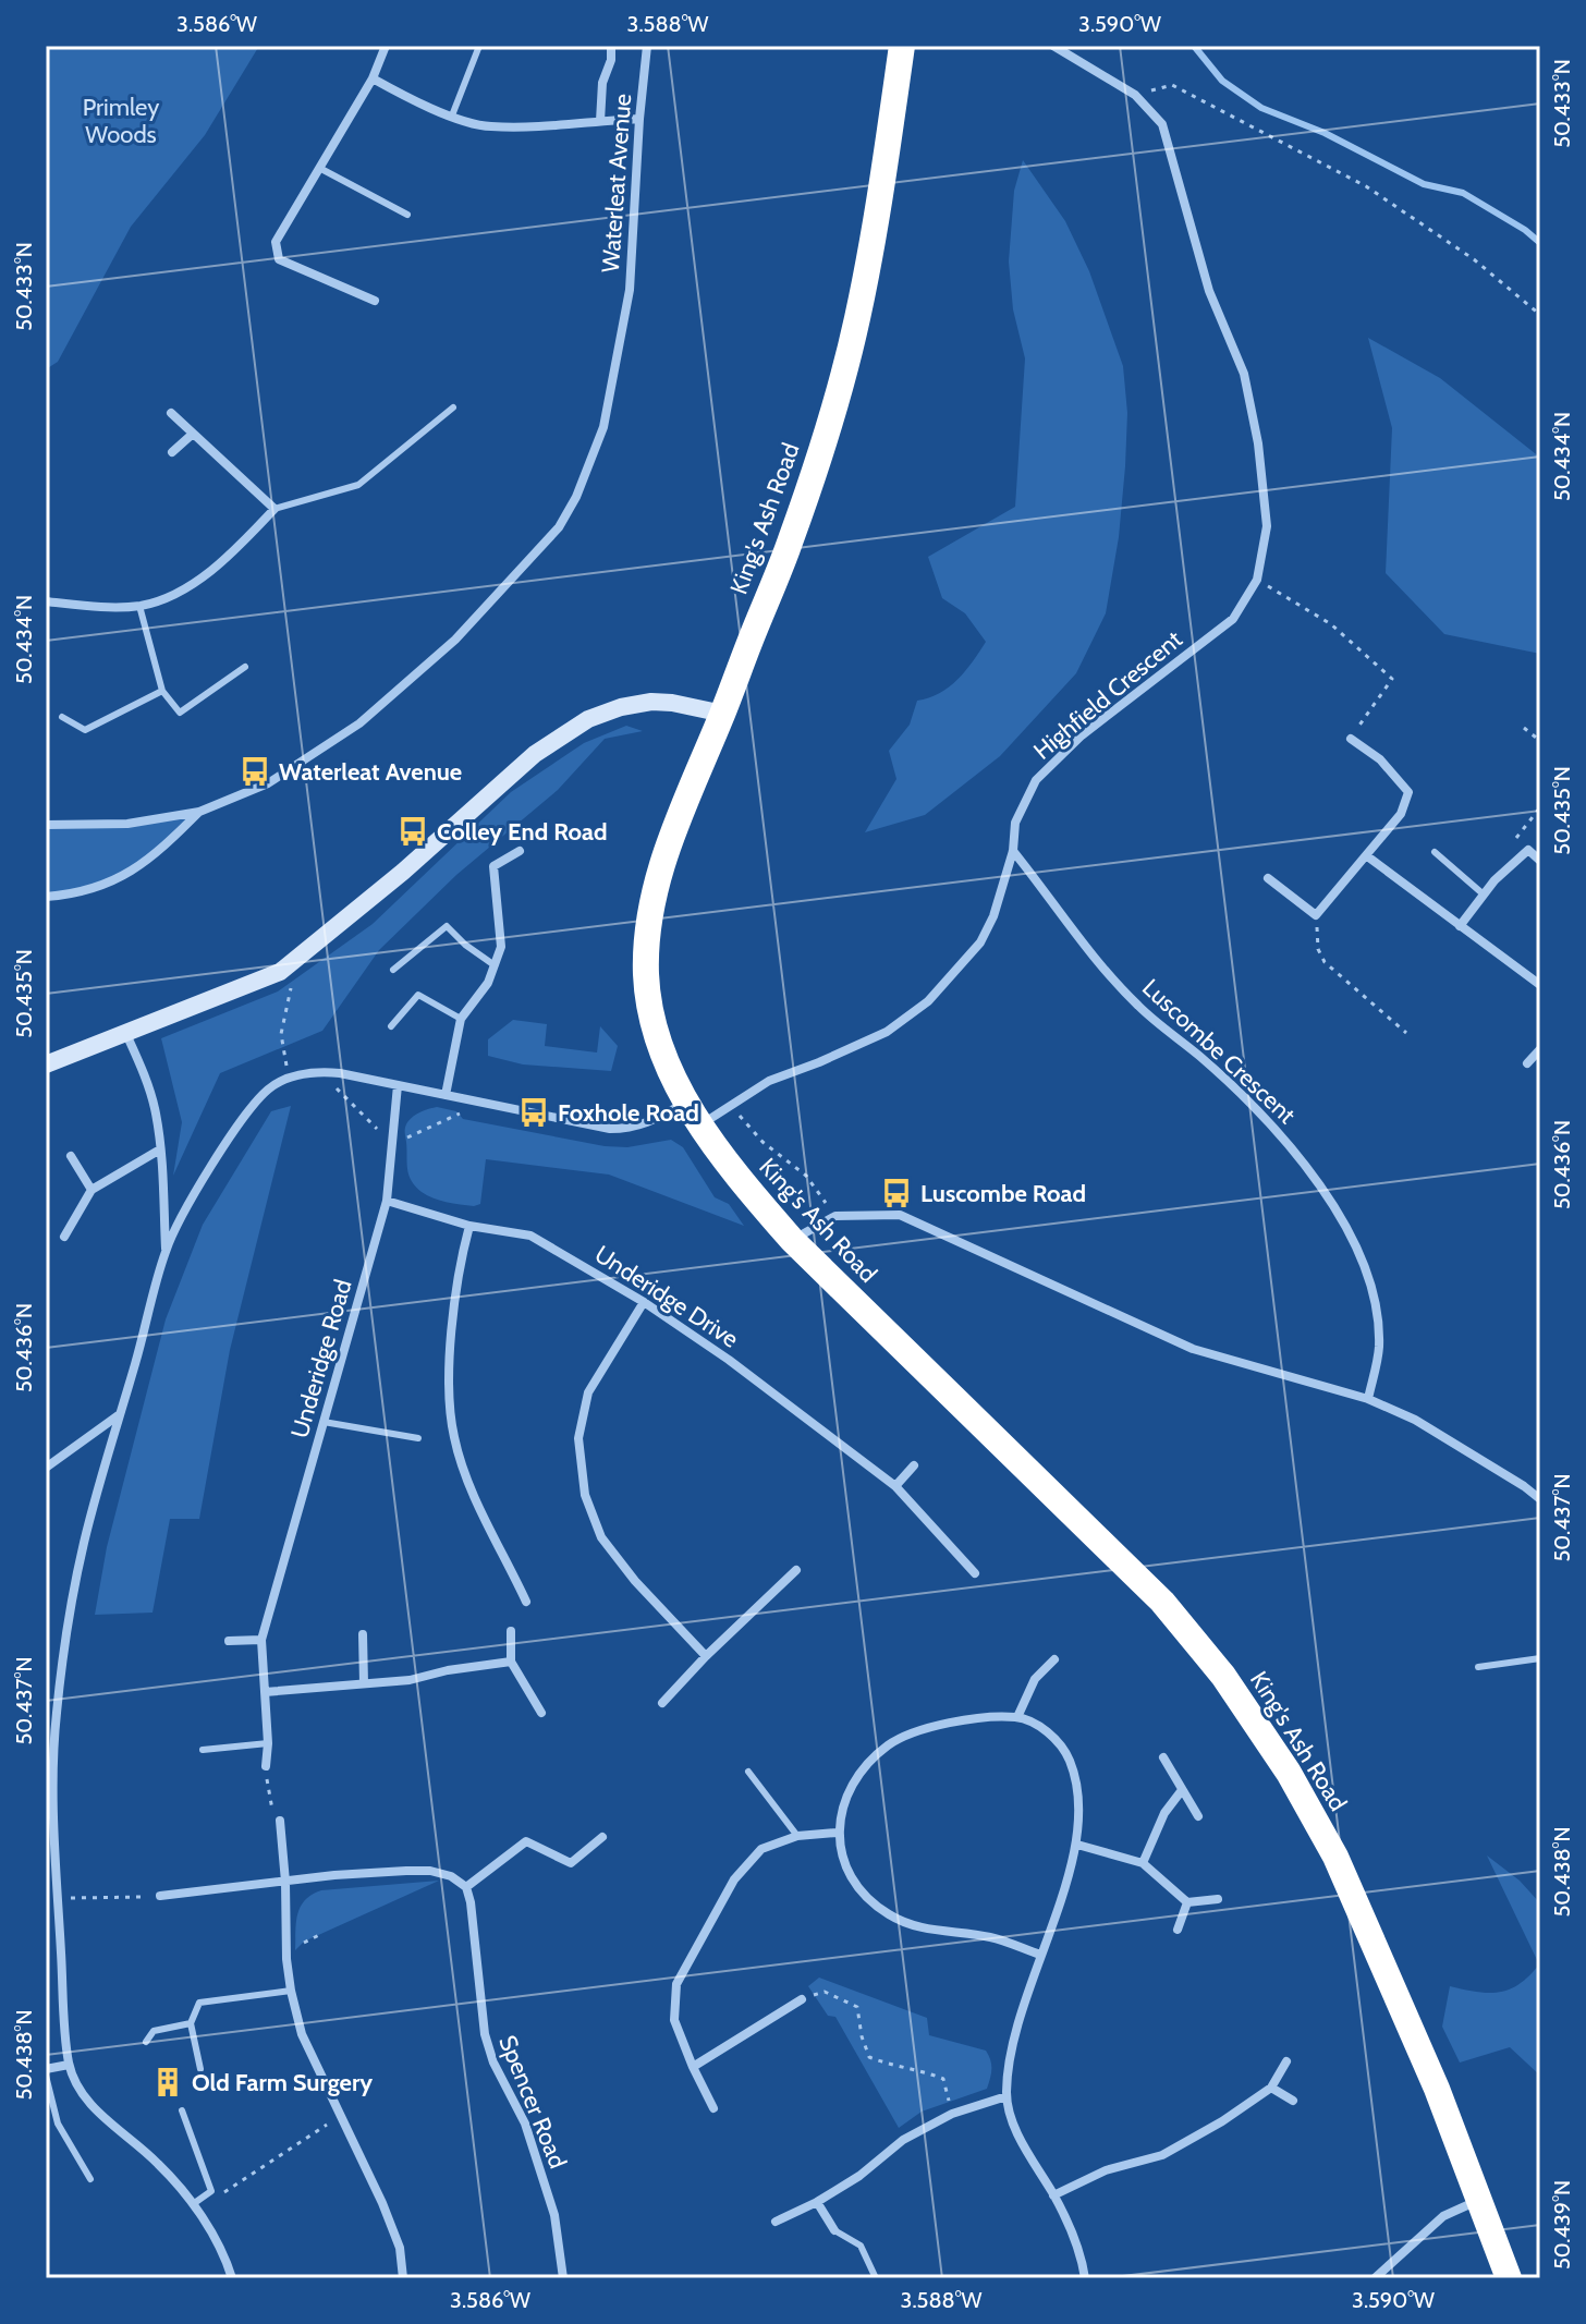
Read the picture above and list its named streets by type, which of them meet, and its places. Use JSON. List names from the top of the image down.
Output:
{
  "streets": {
    "highway": ["King's Ash Road"],
    "street": [
      "Waterleat Avenue",
      "Highfield Crescent",
      "Luscombe Crescent",
      "Underidge Drive",
      "Underidge Road",
      "Spencer Road"
    ]
  },
  "crossings": [
    ["King's Ash Road", "Highfield Crescent"],
    ["Highfield Crescent", "Luscombe Crescent"],
    ["Underidge Drive", "Underidge Road"]
  ],
  "parks": ["Primley Woods"],
  "places": {
    "bus stop": [
      "Waterleat Avenue",
      "Colley End Road",
      "Foxhole Road",
      "Luscombe Road"
    ],
    "building": ["Old Farm Surgery"]
  },
  "coordinates": [
    "3.586°W",
    "3.588°W",
    "3.590°W",
    "50.433°N",
    "50.434°N",
    "50.435°N",
    "50.436°N",
    "50.437°N",
    "50.438°N",
    "50.439°N"
  ]
}
